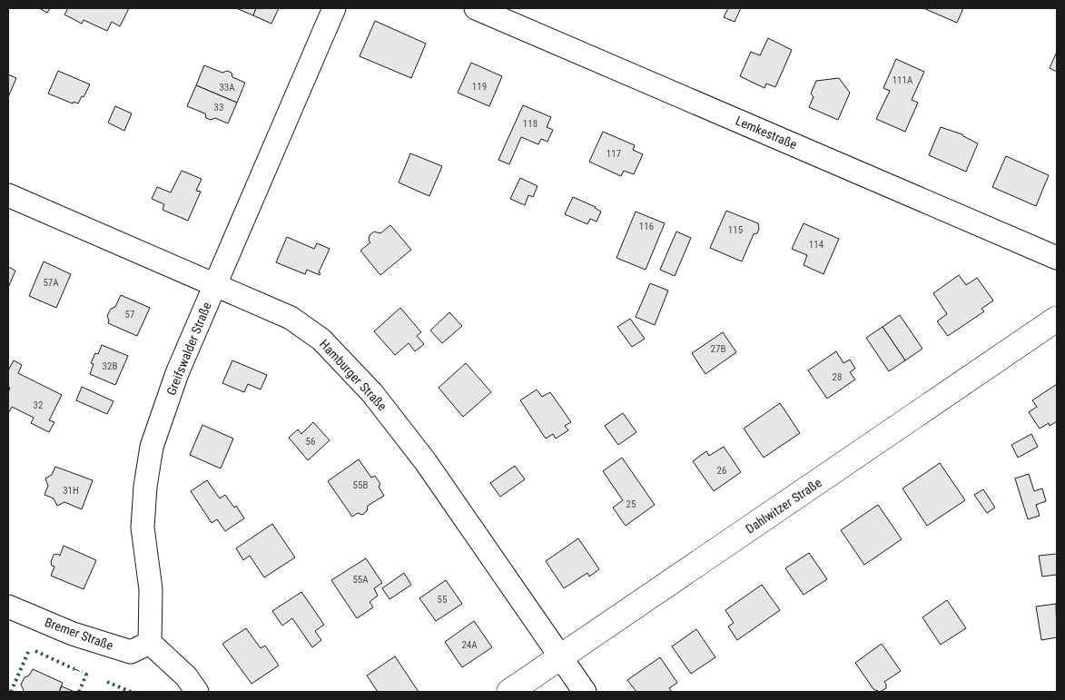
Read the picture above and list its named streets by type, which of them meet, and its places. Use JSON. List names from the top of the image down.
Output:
{
  "streets": {
    "main road": ["Dahlwitzer Straße"],
    "street": [
      "Lemkestraße",
      "Greifswalder Straße",
      "Hamburger Straße",
      "Bremer Straße"
    ]
  },
  "crossings": [
    ["Greifswalder Straße", "Hamburger Straße"],
    ["Greifswalder Straße", "Bremer Straße"],
    ["Hamburger Straße", "Dahlwitzer Straße"]
  ],
  "house_numbers": [
    "111A",
    "119",
    "33A",
    "33",
    "118",
    "117",
    "116",
    "115",
    "114",
    "57A",
    "57",
    "27B",
    "32B",
    "28",
    "32",
    "56",
    "26",
    "55B",
    "31H",
    "25",
    "55A",
    "55",
    "24A"
  ]
}
